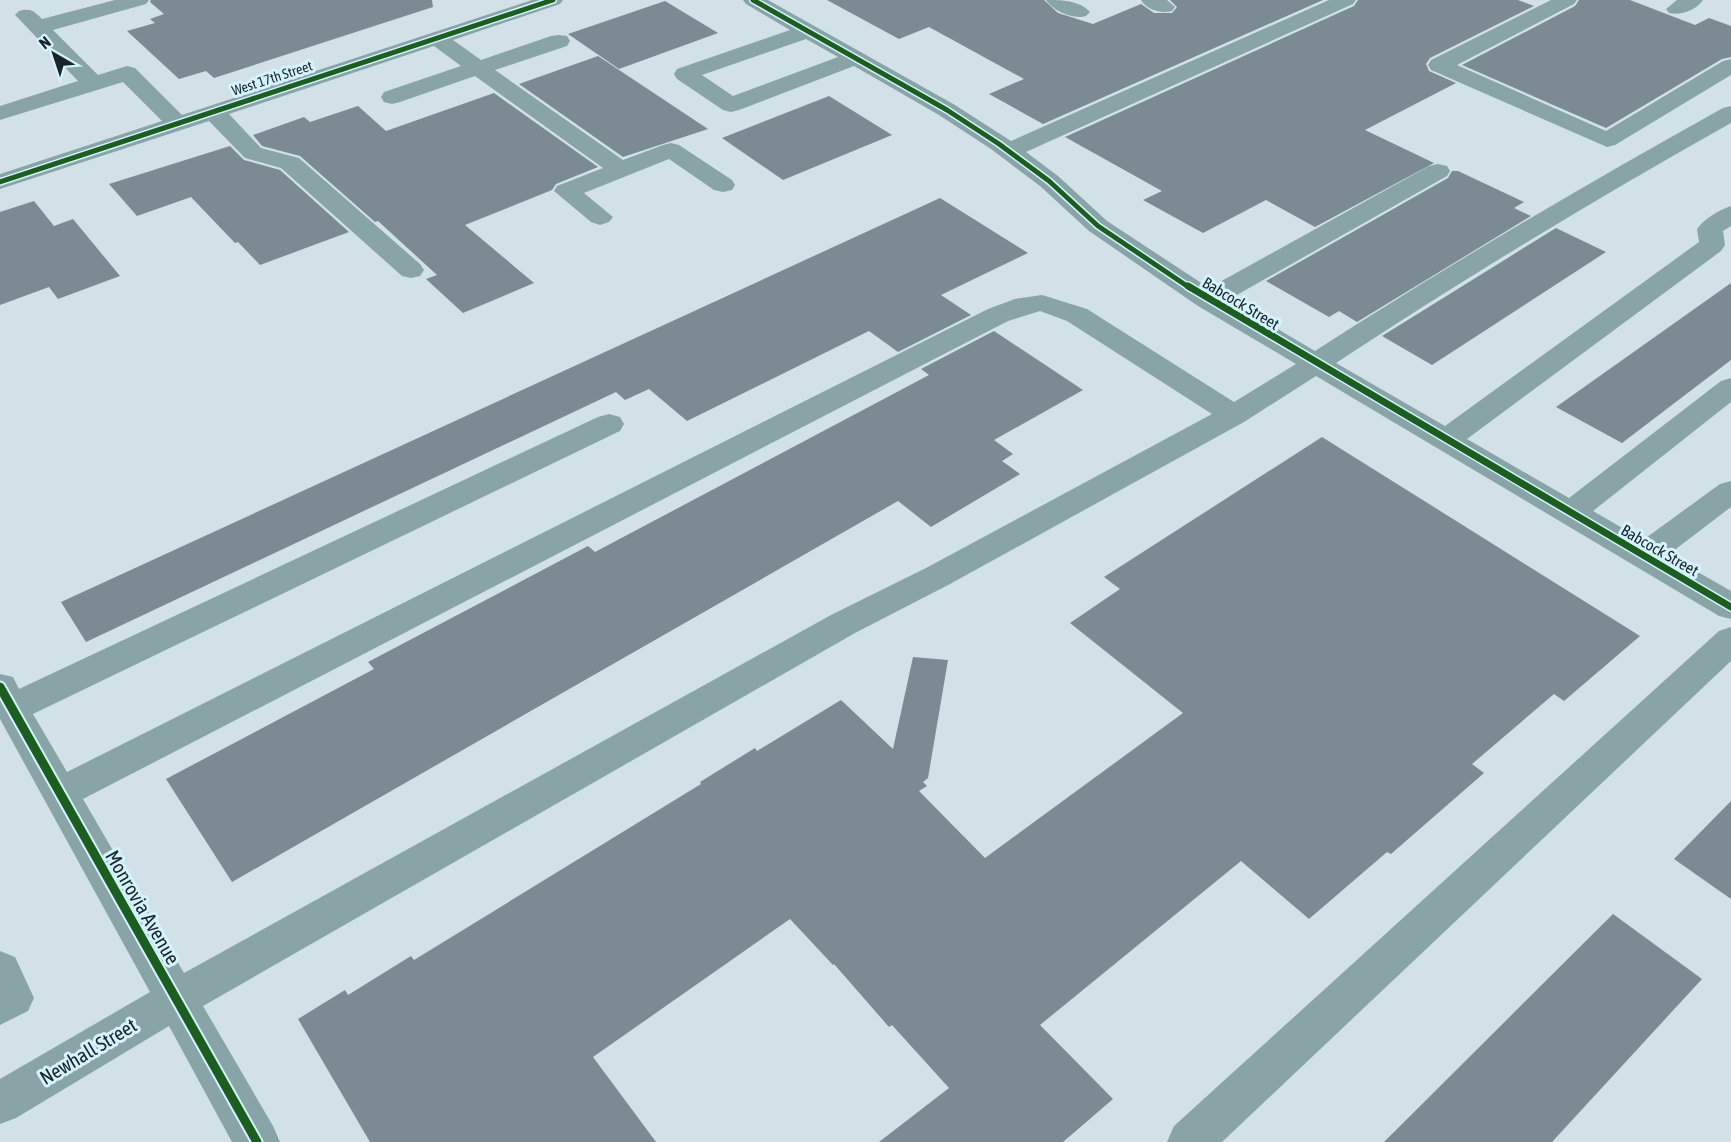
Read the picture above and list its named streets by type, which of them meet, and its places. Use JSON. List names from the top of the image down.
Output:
{
  "streets": {
    "street": [
      "West 17th Street",
      "Babcock Street",
      "Monrovia Avenue",
      "Newhall Street"
    ]
  },
  "crossings": [
    ["Babcock Street", "Newhall Street"],
    ["Monrovia Avenue", "Newhall Street"]
  ],
  "north": "top left"
}
